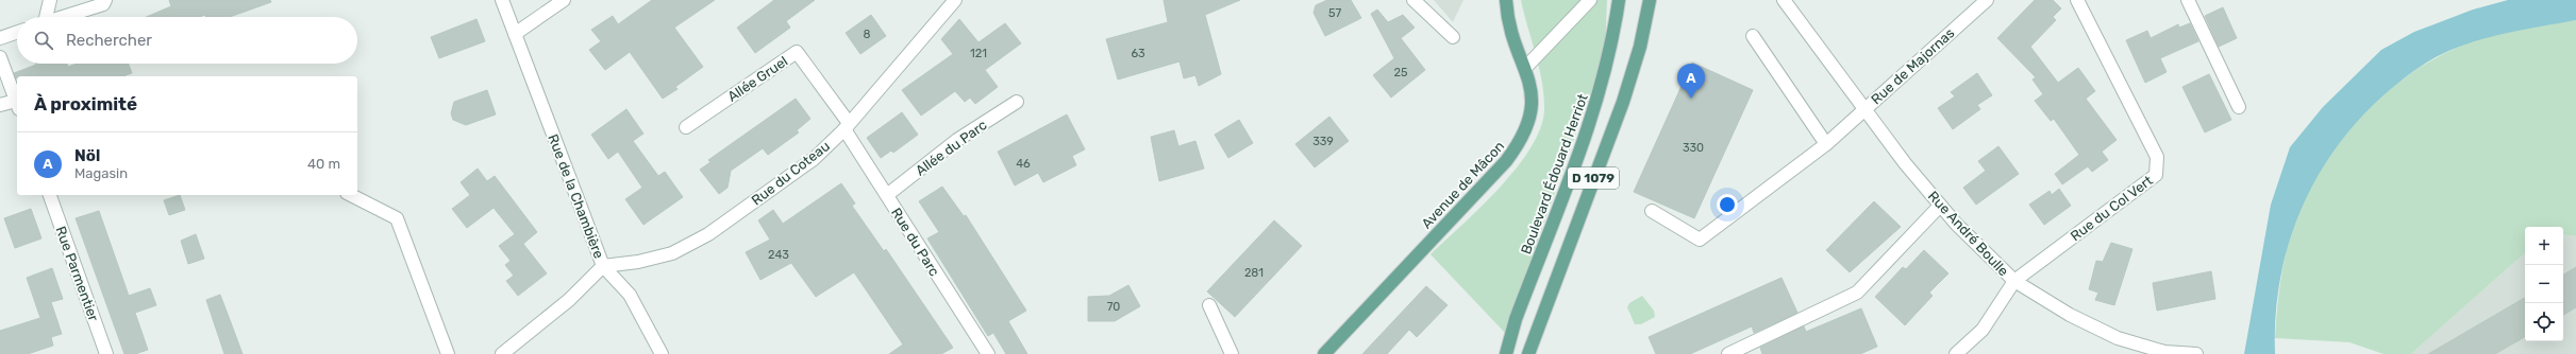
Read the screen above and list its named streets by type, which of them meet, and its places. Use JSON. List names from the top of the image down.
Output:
{
  "streets": {
    "main road": ["Boulevard Édouard Herriot", "D 1079", "Avenue de Mâcon"],
    "street": [
      "Rue de Majornas",
      "Allée Gruel",
      "Allée du Parc",
      "Rue du Coteau",
      "Rue de la Chambière",
      "Rue du Col Vert",
      "Rue André Boulle",
      "Rue du Parc",
      "Rue Parmentier"
    ]
  },
  "crossings": [
    ["Rue de Majornas", "Rue André Boulle"],
    ["Allée Gruel", "Rue du Coteau"],
    ["Allée Gruel", "Rue du Parc"],
    ["Allée du Parc", "Rue du Parc"],
    ["Rue du Coteau", "Rue de la Chambière"],
    ["Rue du Coteau", "Rue du Parc"],
    ["Rue du Col Vert", "Rue André Boulle"]
  ],
  "house_numbers": [
    "57",
    "8",
    "121",
    "63",
    "25",
    "339",
    "330",
    "46",
    "243",
    "281",
    "70"
  ],
  "page": {
    "search": "Rechercher",
    "pins": "A",
    "heading": "À proximité",
    "list": [
      {
        "mark": "A",
        "name": "Nöl",
        "note": "Magasin",
        "value": "40 m"
      }
    ],
    "map_buttons": ["+", "−"]
  }
}
